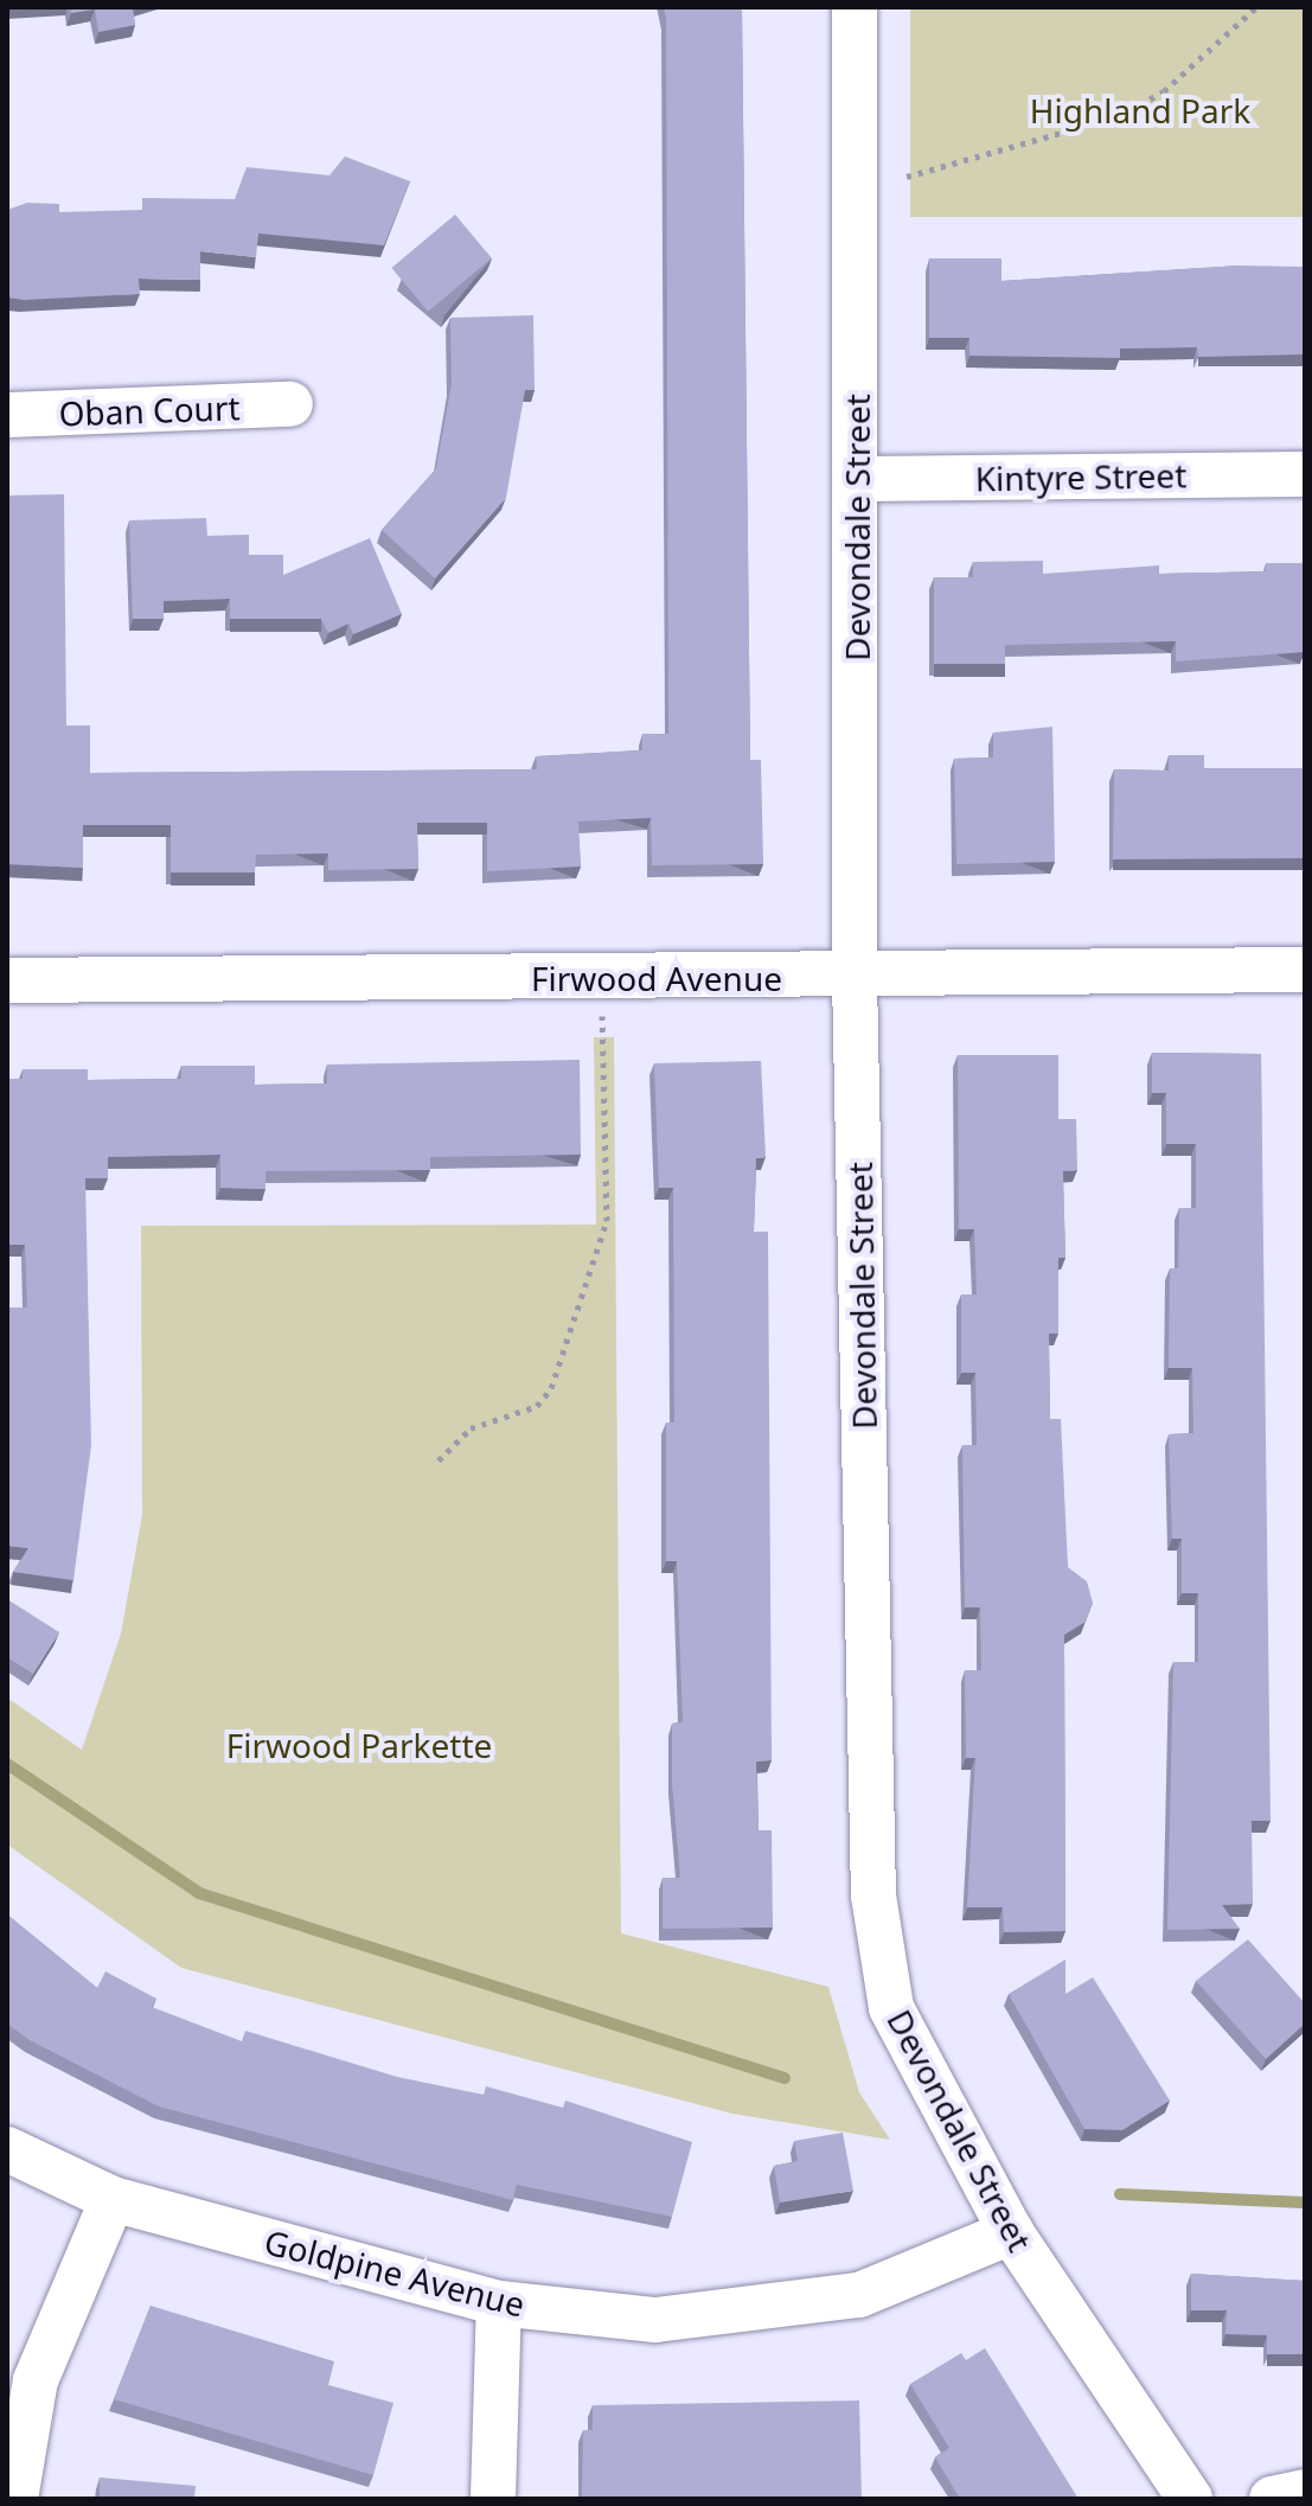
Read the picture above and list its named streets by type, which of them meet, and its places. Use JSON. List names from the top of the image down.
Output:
{
  "streets": {
    "street": [
      "Oban Court",
      "Kintyre Street",
      "Devondale Street",
      "Firwood Avenue",
      "Goldpine Avenue"
    ]
  },
  "crossings": [
    ["Kintyre Street", "Devondale Street"],
    ["Devondale Street", "Firwood Avenue"],
    ["Devondale Street", "Goldpine Avenue"]
  ],
  "parks": ["Highland Park", "Firwood Parkette"]
}
